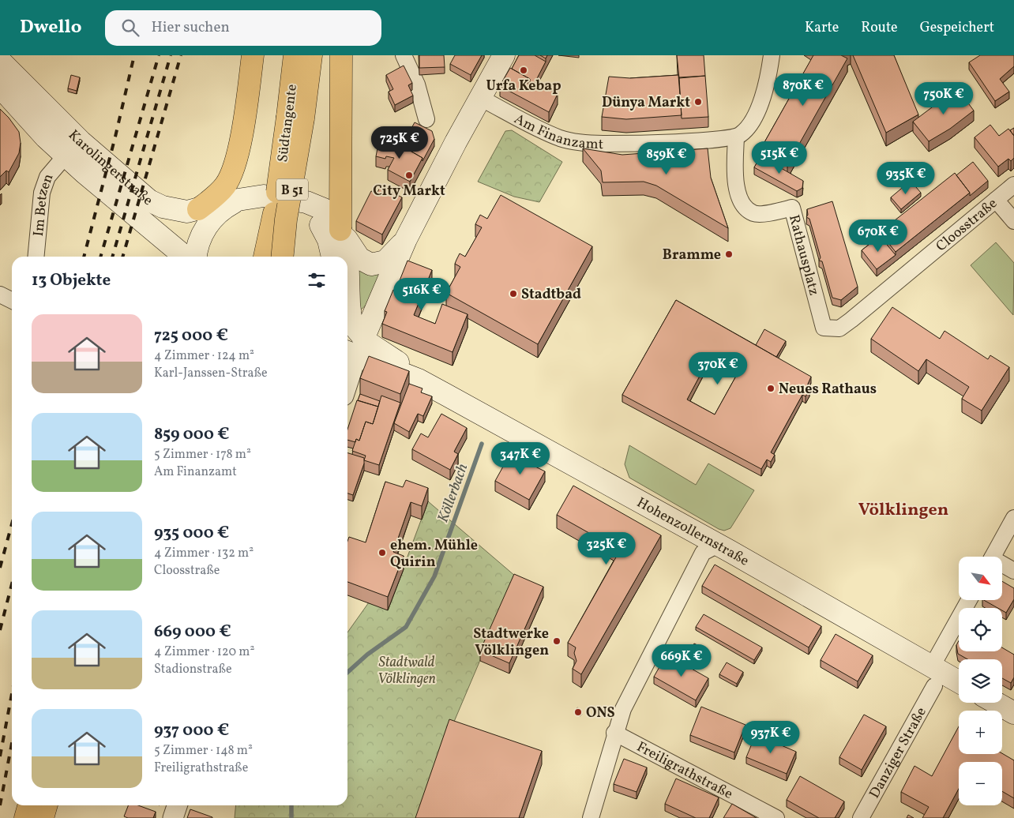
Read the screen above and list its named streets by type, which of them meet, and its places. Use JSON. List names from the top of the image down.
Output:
{
  "streets": {
    "main road": [
      "Südtangente",
      "Karolingerstraße",
      "B 51",
      "Hohenzollernstraße"
    ],
    "street": [
      "Am Finanzamt",
      "Im Betzen",
      "Cloosstraße",
      "Rathausplatz",
      "Danziger Straße",
      "Freiligrathstraße"
    ]
  },
  "crossings": [
    ["Am Finanzamt", "Rathausplatz"],
    ["Karolingerstraße", "Im Betzen"],
    ["Karolingerstraße", "Hohenzollernstraße"],
    ["Cloosstraße", "Rathausplatz"],
    ["Hohenzollernstraße", "Danziger Straße"]
  ],
  "districts": ["Völklingen"],
  "water": ["Köllerbach"],
  "parks": ["Stadtwald Völklingen"],
  "places": [
    "Urfa Kebap",
    "Dünya Markt",
    "City Markt",
    "Bramme",
    "Stadtbad",
    "Neues Rathaus",
    "ehem. Mühle Quirin",
    "Stadtwerke Völklingen",
    "ONS"
  ],
  "north": "bottom right",
  "page": {
    "header": "Dwello",
    "search": "Hier suchen",
    "nav": ["Karte", "Route", "Gespeichert"],
    "price": [
      "870K €",
      "750K €",
      "725K €",
      "515K €",
      "859K €",
      "935K €",
      "670K €",
      "516K €",
      "370K €",
      "347K €",
      "325K €",
      "669K €",
      "937K €"
    ],
    "heading": "13 Objekte",
    "list": [
      {
        "name": "725 000 €",
        "note": "4 Zimmer · 124 m² · Karl-Janssen-Straße"
      },
      {
        "name": "859 000 €",
        "note": "5 Zimmer · 178 m² · Am Finanzamt"
      },
      {
        "name": "935 000 €",
        "note": "4 Zimmer · 132 m² · Cloosstraße"
      },
      {
        "name": "669 000 €",
        "note": "4 Zimmer · 120 m² · Stadionstraße"
      },
      {
        "name": "937 000 €",
        "note": "5 Zimmer · 148 m² · Freiligrathstraße"
      }
    ],
    "map_buttons": ["+", "−"]
  }
}
